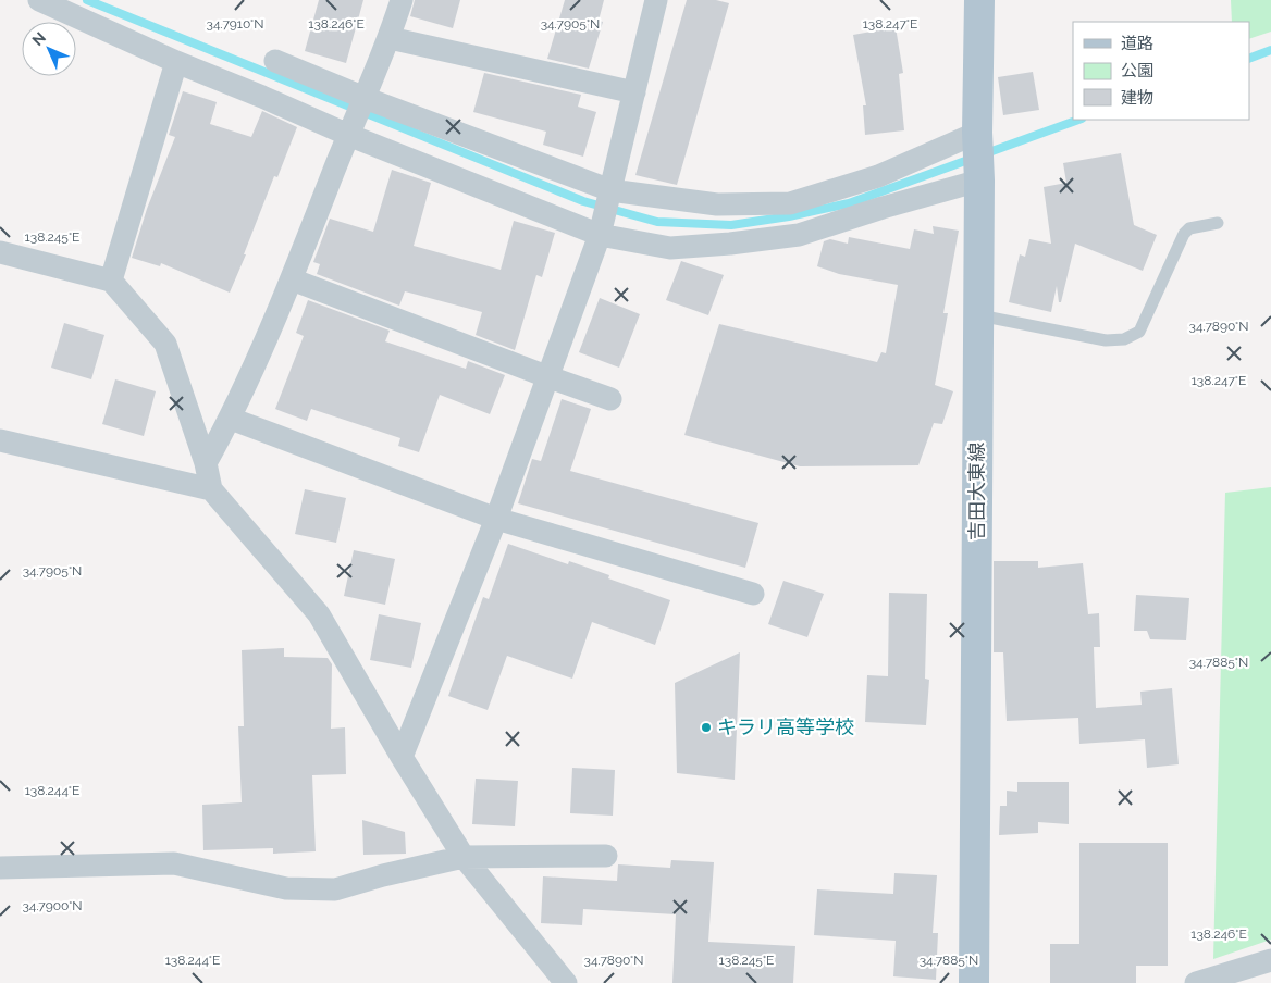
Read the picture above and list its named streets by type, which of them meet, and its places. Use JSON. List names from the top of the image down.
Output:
{
  "streets": {
    "main road": ["吉田大東線"]
  },
  "places": ["キラリ高等学校"],
  "legend": ["道路", "公園", "建物"],
  "north": "top left",
  "coordinates": [
    "34.7910°N",
    "138.246°E",
    "34.7905°N",
    "138.247°E",
    "138.245°E",
    "34.7890°N",
    "34.7885°N",
    "138.244°E",
    "34.7900°N"
  ]
}
